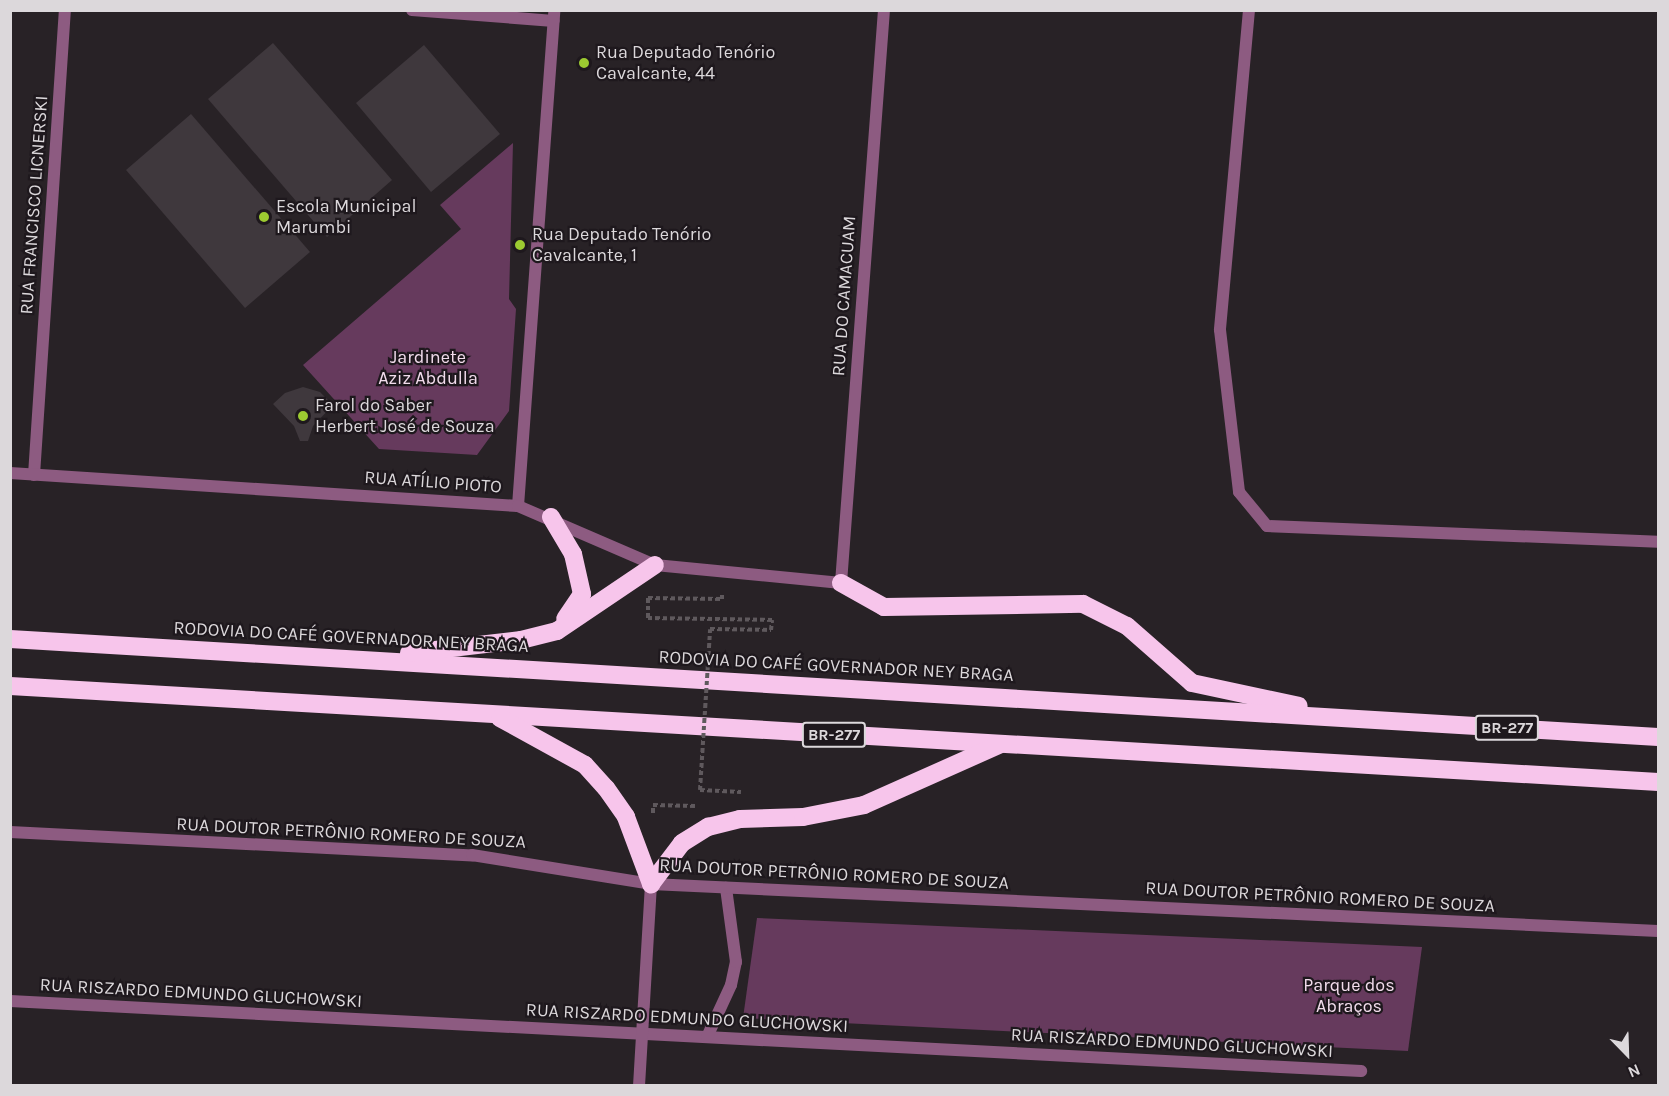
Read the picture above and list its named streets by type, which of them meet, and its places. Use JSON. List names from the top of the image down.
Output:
{
  "streets": {
    "highway": ["RODOVIA DO CAFÉ GOVERNADOR NEY BRAGA", "BR-277"],
    "street": [
      "RUA FRANCISCO LICNERSKI",
      "RUA DO CAMACUAM",
      "RUA ATÍLIO PIOTO",
      "RUA DOUTOR PETRÔNIO ROMERO DE SOUZA",
      "RUA RISZARDO EDMUNDO GLUCHOWSKI"
    ]
  },
  "crossings": [
    ["RUA FRANCISCO LICNERSKI", "RUA ATÍLIO PIOTO"],
    ["RUA DO CAMACUAM", "RUA ATÍLIO PIOTO"]
  ],
  "parks": ["Jardinete Aziz Abdulla", "Parque dos Abraços"],
  "places": [
    "Rua Deputado Tenório Cavalcante, 44",
    "Escola Municipal Marumbi",
    "Rua Deputado Tenório Cavalcante, 1",
    "Farol do Saber Herbert José de Souza"
  ],
  "north": "bottom right"
}
